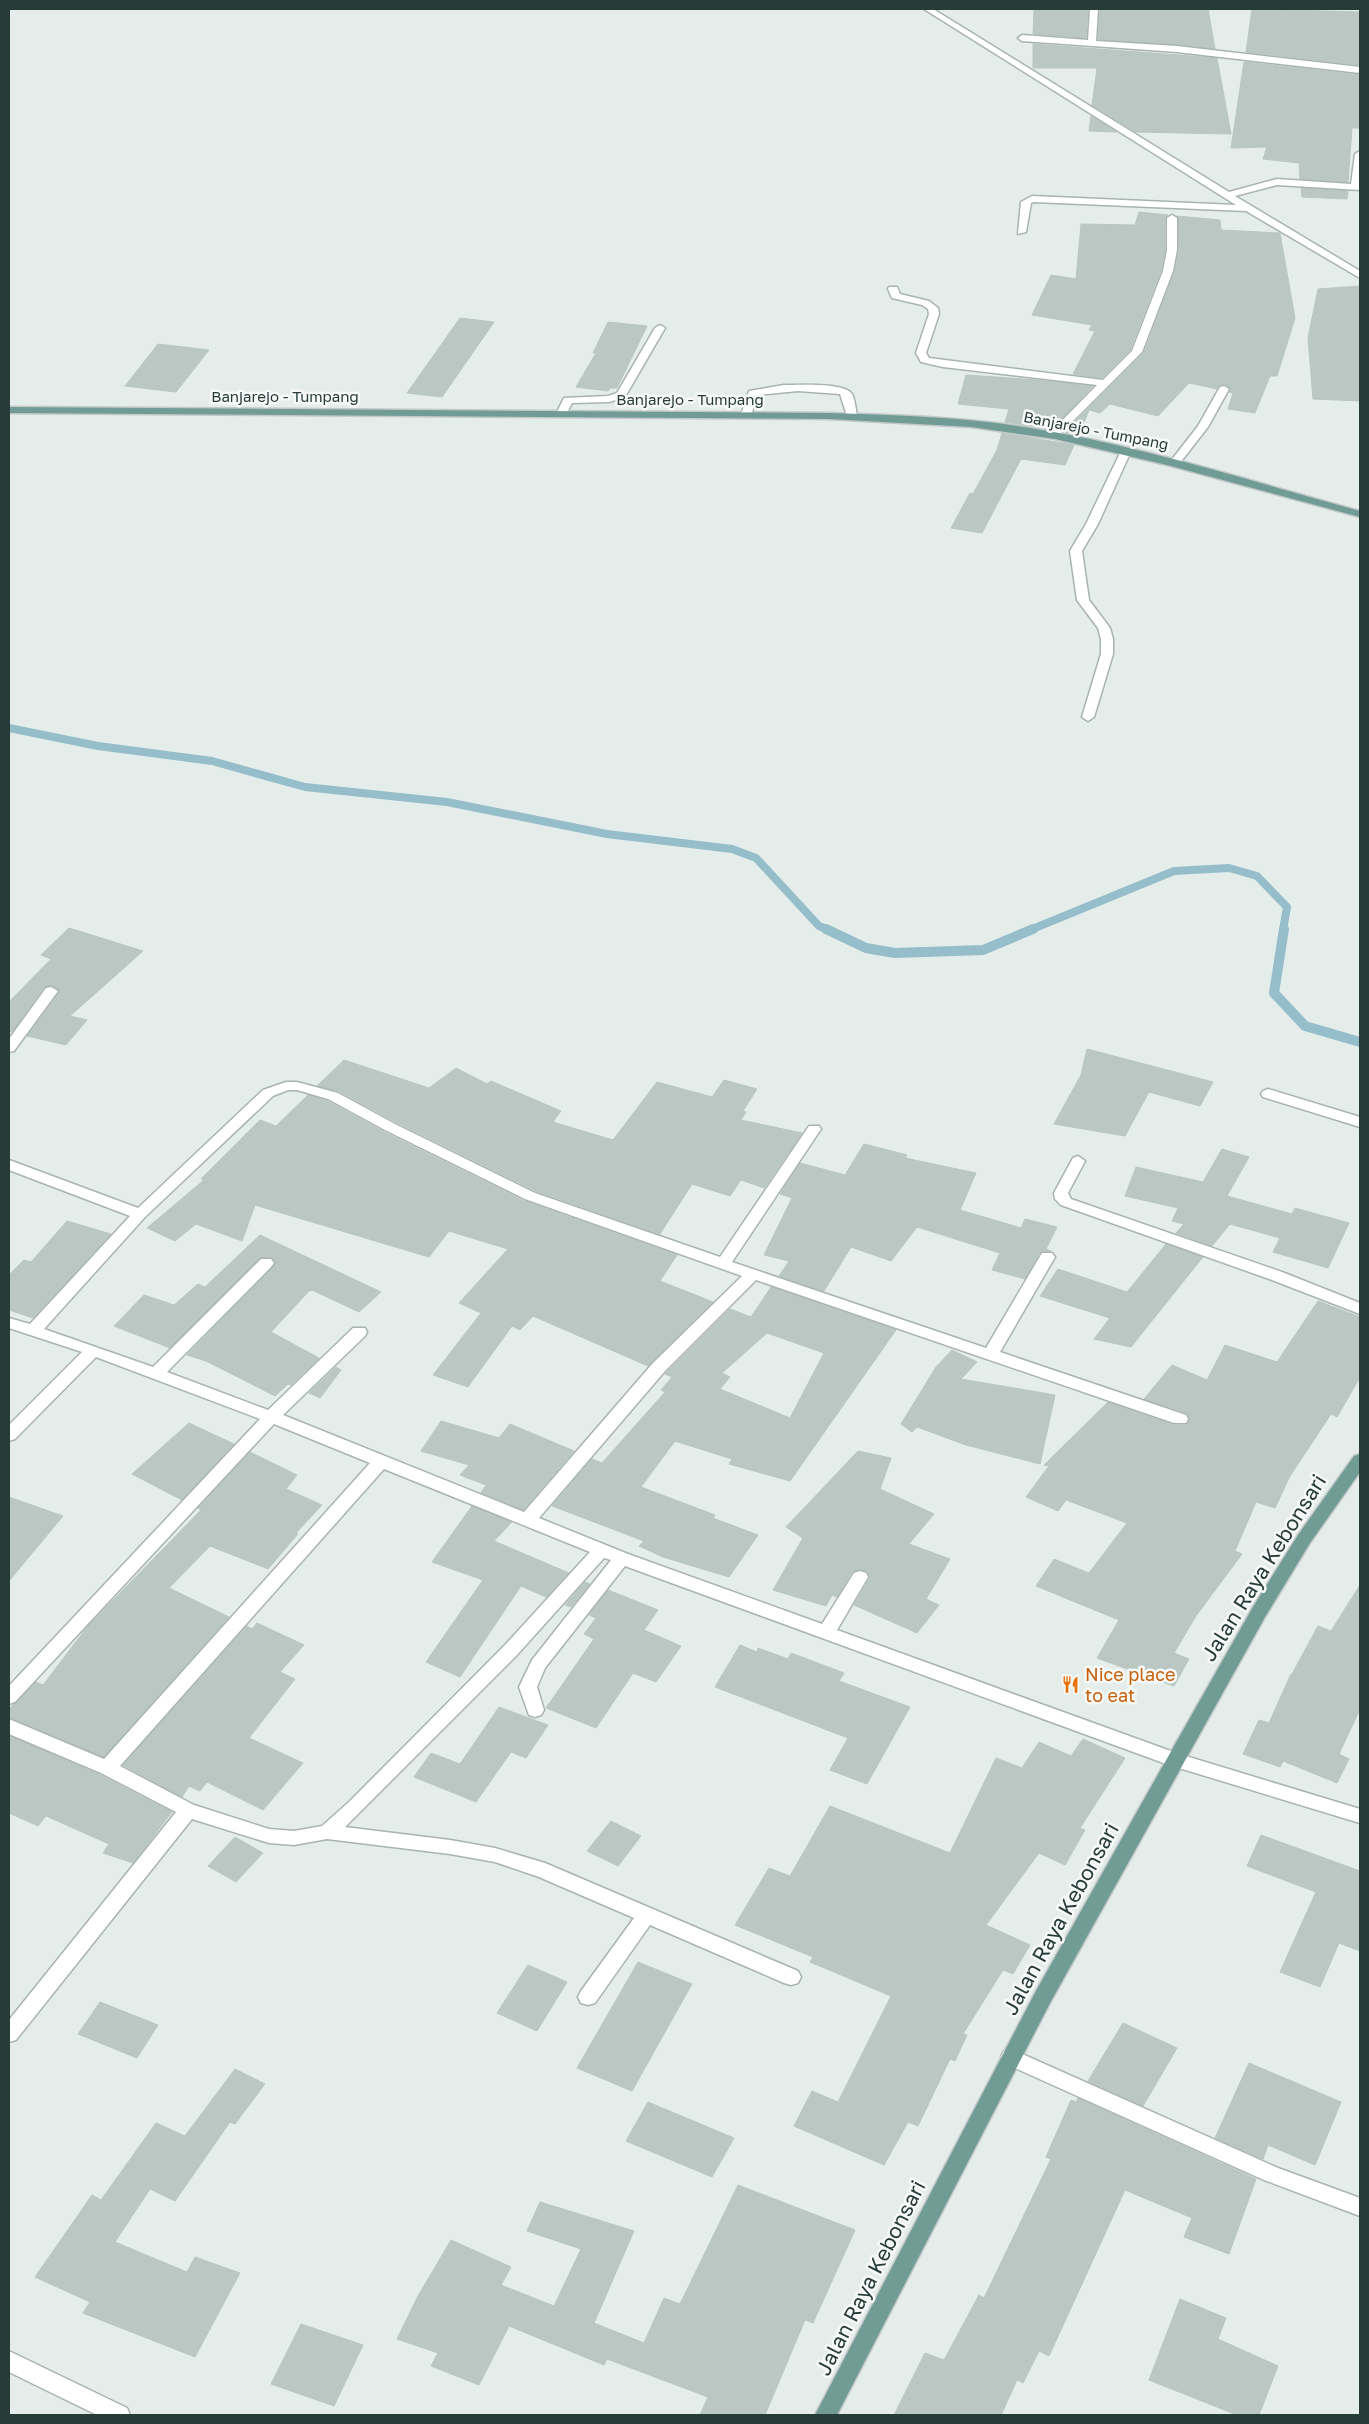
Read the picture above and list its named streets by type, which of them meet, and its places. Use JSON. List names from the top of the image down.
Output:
{
  "streets": {
    "main road": ["Banjarejo - Tumpang", "Jalan Raya Kebonsari"]
  },
  "places": {
    "restaurant": ["Nice place to eat"]
  }
}
